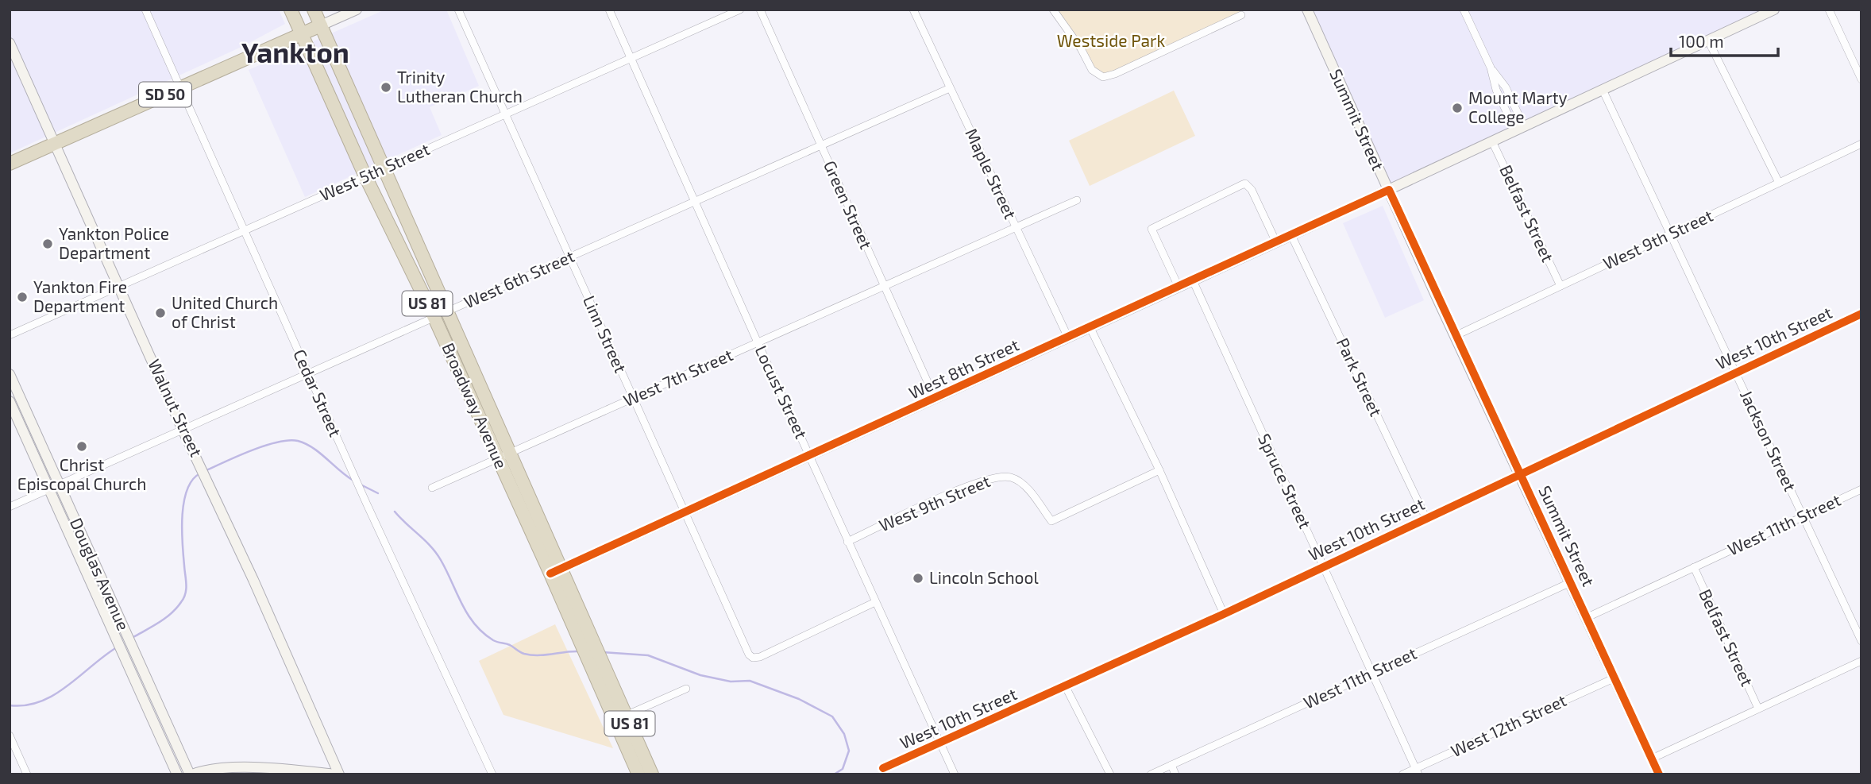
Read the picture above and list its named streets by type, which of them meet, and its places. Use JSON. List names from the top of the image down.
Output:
{
  "streets": {
    "highway": ["SD 50", "US 81", "Broadway Avenue"],
    "street": [
      "Summit Street",
      "West 5th Street",
      "Maple Street",
      "Green Street",
      "Belfast Street",
      "West 9th Street",
      "West 6th Street",
      "Linn Street",
      "West 10th Street",
      "West 8th Street",
      "Park Street",
      "West 7th Street",
      "Locust Street",
      "Cedar Street",
      "Walnut Street",
      "Jackson Street",
      "Spruce Street",
      "West 11th Street",
      "Douglas Avenue",
      "West 12th Street"
    ]
  },
  "crossings": [
    ["SD 50", "Cedar Street"],
    ["SD 50", "Broadway Avenue"],
    ["SD 50", "Walnut Street"],
    ["Summit Street", "West 9th Street"],
    ["Summit Street", "West 10th Street"],
    ["Summit Street", "West 8th Street"],
    ["Summit Street", "West 11th Street"],
    ["Summit Street", "West 12th Street"],
    ["West 5th Street", "Linn Street"],
    ["West 5th Street", "Locust Street"],
    ["West 5th Street", "Cedar Street"],
    ["West 5th Street", "Broadway Avenue"],
    ["West 5th Street", "Walnut Street"],
    ["Maple Street", "West 6th Street"],
    ["Maple Street", "West 8th Street"],
    ["Maple Street", "West 7th Street"],
    ["Green Street", "West 6th Street"],
    ["Green Street", "West 8th Street"],
    ["Green Street", "West 7th Street"],
    ["Belfast Street", "West 9th Street"],
    ["Belfast Street", "West 8th Street"],
    ["Belfast Street", "West 11th Street"],
    ["West 9th Street", "Locust Street"],
    ["West 9th Street", "Jackson Street"],
    ["West 6th Street", "Linn Street"],
    ["West 6th Street", "Locust Street"],
    ["West 6th Street", "Cedar Street"],
    ["West 6th Street", "Broadway Avenue"],
    ["West 6th Street", "Walnut Street"],
    ["West 6th Street", "Douglas Avenue"],
    ["Linn Street", "West 8th Street"],
    ["Linn Street", "West 7th Street"],
    ["Linn Street", "Locust Street"],
    ["West 10th Street", "Park Street"],
    ["West 10th Street", "Locust Street"],
    ["West 10th Street", "Jackson Street"],
    ["West 10th Street", "Spruce Street"],
    ["West 8th Street", "Park Street"],
    ["West 8th Street", "Locust Street"],
    ["West 8th Street", "Broadway Avenue"],
    ["West 8th Street", "Jackson Street"],
    ["West 8th Street", "Spruce Street"],
    ["West 7th Street", "Locust Street"],
    ["West 7th Street", "Broadway Avenue"],
    ["Jackson Street", "West 11th Street"],
    ["Spruce Street", "West 11th Street"],
    ["Spruce Street", "West 12th Street"]
  ],
  "districts": ["Yankton"],
  "parks": ["Westside Park"],
  "places": [
    "Trinity Lutheran Church",
    "Mount Marty College",
    "Yankton Police Department",
    "Yankton Fire Department",
    "United Church of Christ",
    "Christ Episcopal Church",
    "Lincoln School"
  ],
  "scale_bar": "100 m"
}
